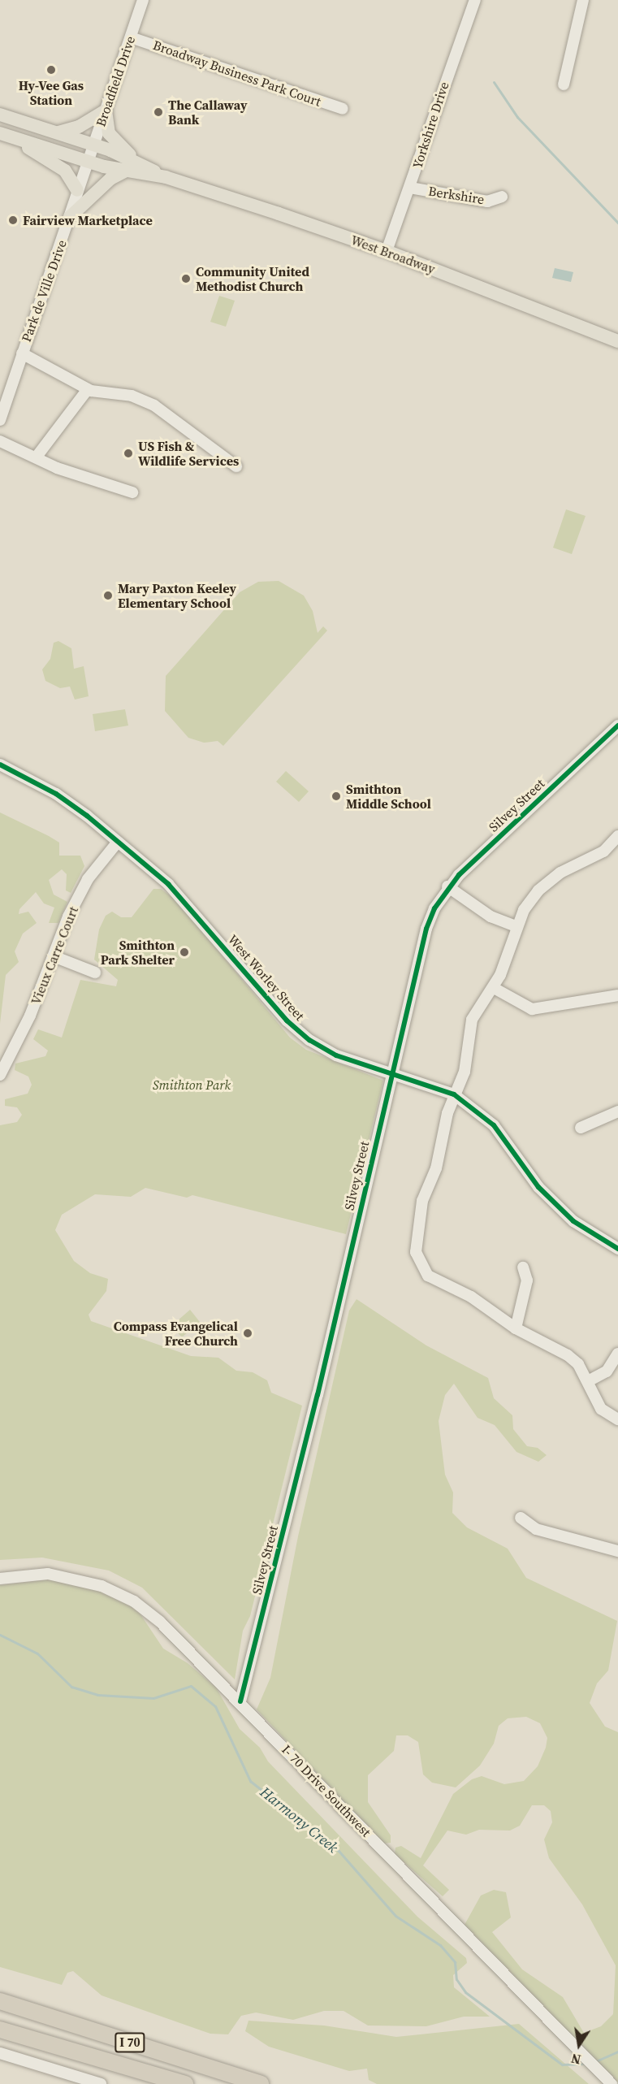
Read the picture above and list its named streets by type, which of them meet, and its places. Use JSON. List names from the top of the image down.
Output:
{
  "streets": {
    "highway": ["I 70"],
    "main road": ["West Broadway"],
    "street": [
      "Broadway Business Park Court",
      "Broadfield Drive",
      "Yorkshire Drive",
      "Berkshire",
      "Park de Ville Drive",
      "Silvey Street",
      "Vieux Carre Court",
      "West Worley Street",
      "I- 70 Drive Southwest"
    ]
  },
  "crossings": [
    ["Broadway Business Park Court", "Broadfield Drive"],
    ["Broadfield Drive", "West Broadway"],
    ["Broadfield Drive", "Park de Ville Drive"],
    ["Yorkshire Drive", "Berkshire"],
    ["Yorkshire Drive", "West Broadway"],
    ["West Broadway", "Park de Ville Drive"],
    ["Silvey Street", "West Worley Street"],
    ["Silvey Street", "I- 70 Drive Southwest"],
    ["Vieux Carre Court", "West Worley Street"]
  ],
  "water": ["Harmony Creek"],
  "parks": ["Smithton Park"],
  "places": [
    "Hy-Vee Gas Station",
    "The Callaway Bank",
    "Fairview Marketplace",
    "Community United Methodist Church",
    "US Fish & Wildlife Services",
    "Mary Paxton Keeley Elementary School",
    "Smithton Middle School",
    "Smithton Park Shelter",
    "Compass Evangelical Free Church"
  ],
  "north": "bottom"
}
